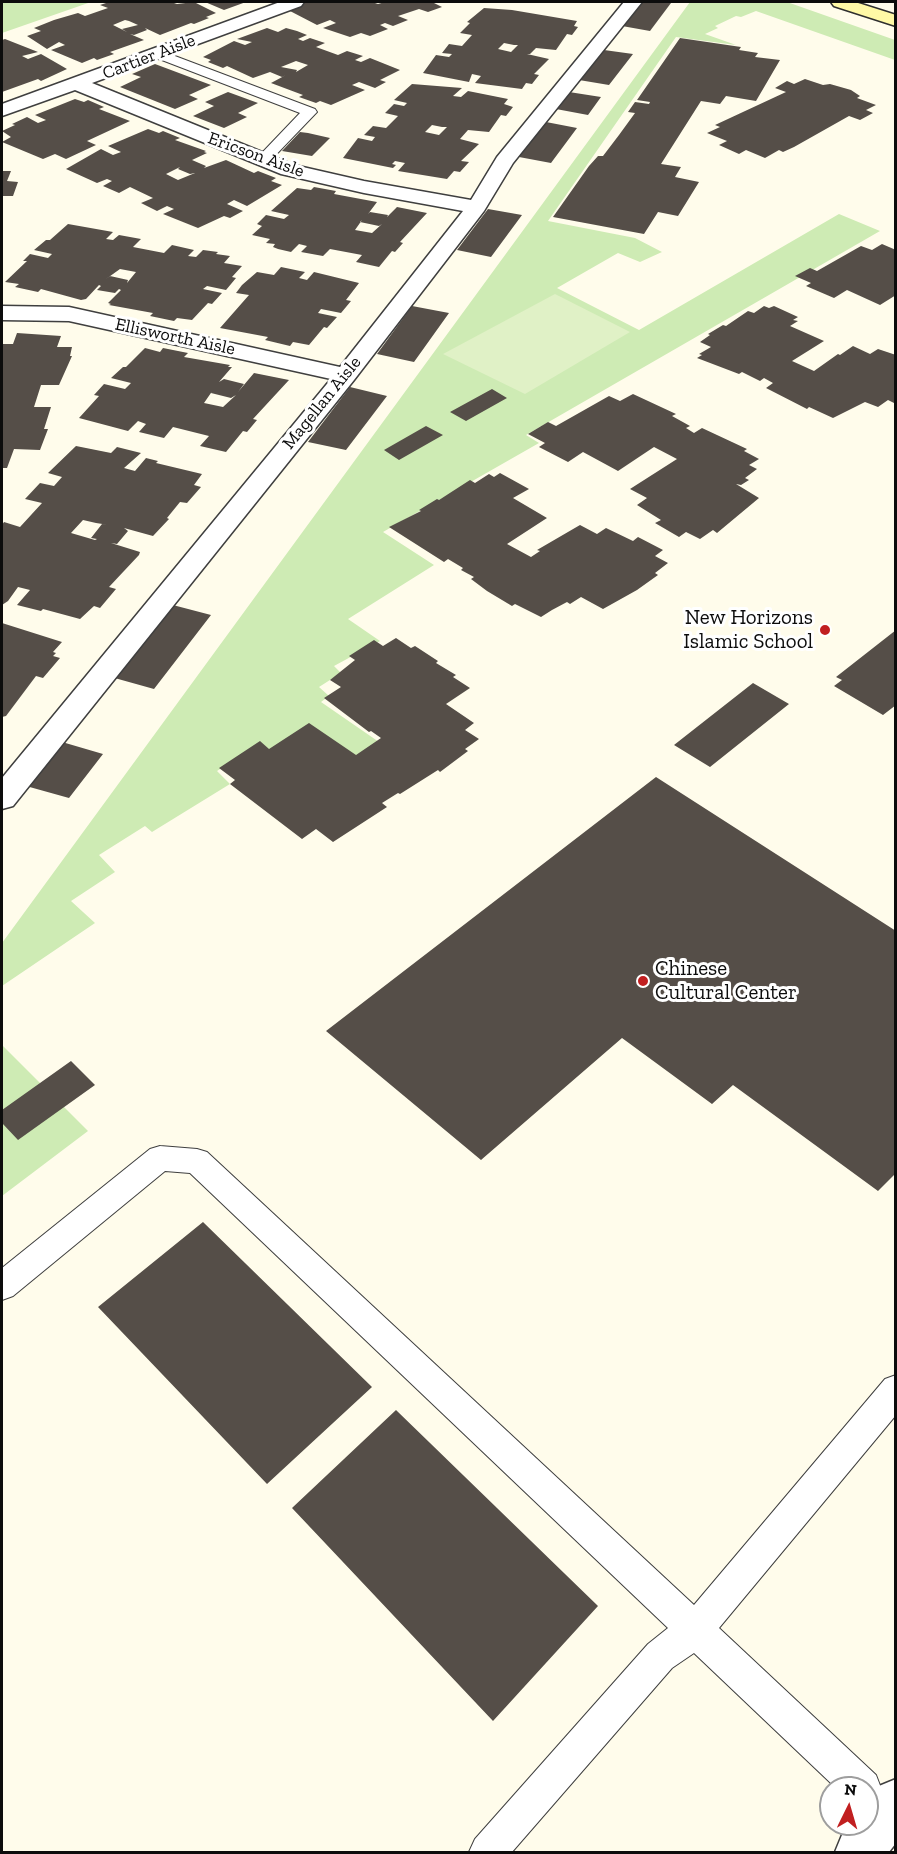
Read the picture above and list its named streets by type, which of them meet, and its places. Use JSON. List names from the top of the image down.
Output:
{
  "streets": {
    "street": [
      "Cartier Aisle",
      "Ericson Aisle",
      "Ellisworth Aisle",
      "Magellan Aisle"
    ]
  },
  "crossings": [
    ["Cartier Aisle", "Ericson Aisle"],
    ["Ericson Aisle", "Magellan Aisle"],
    ["Ellisworth Aisle", "Magellan Aisle"]
  ],
  "places": ["New Horizons Islamic School", "Chinese Cultural Center"],
  "north": "top"
}
